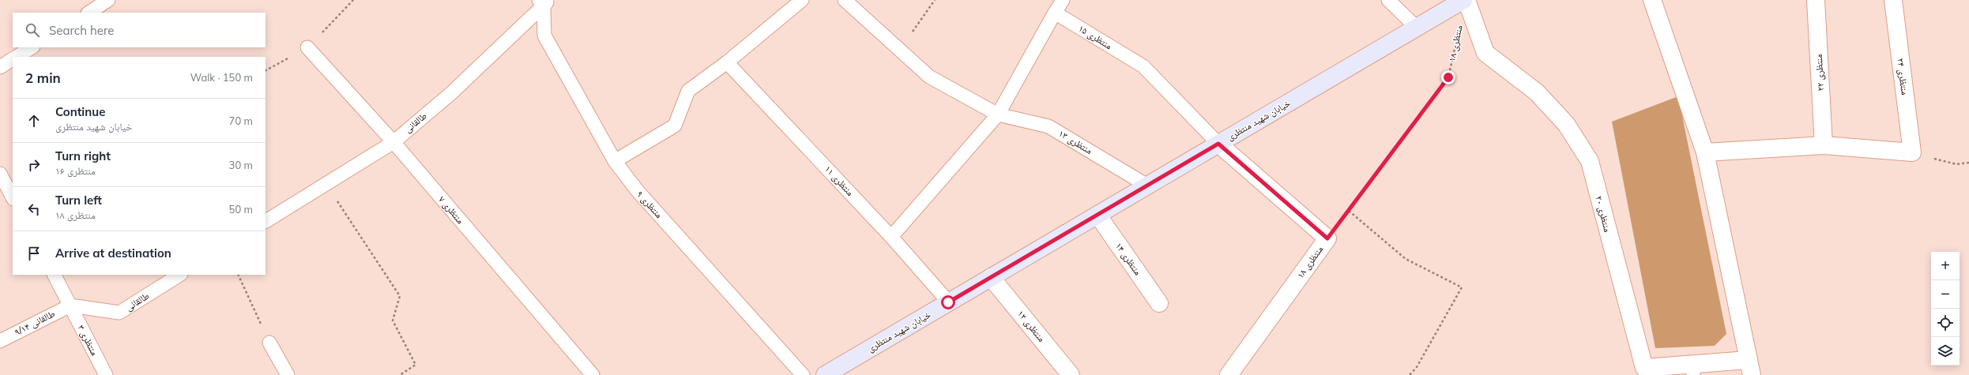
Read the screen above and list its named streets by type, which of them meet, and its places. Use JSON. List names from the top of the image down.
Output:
{
  "streets": {
    "main road": ["خیابان شهید منتظری"],
    "street": [
      "منتظری ۱۸",
      "منتظری ۲۲",
      "منتظری ۲۴",
      "منتظری ۲۰",
      "منتظری ۱۴",
      "منتظری ۱۲"
    ],
    "lane": [
      "منتظری ۱۵",
      "طالقانی",
      "منتظری ۱۳",
      "منتظری ۱۱",
      "منتظری ۹",
      "منتظری ۷",
      "طالقانی ۹/۱۴",
      "منتظری ۳"
    ]
  },
  "crossings": [
    ["منتظری ۱۵", "خیابان شهید منتظری"],
    ["خیابان شهید منتظری", "منتظری ۱۳"],
    ["خیابان شهید منتظری", "منتظری ۱۱"],
    ["خیابان شهید منتظری", "منتظری ۱۴"],
    ["خیابان شهید منتظری", "منتظری ۱۲"],
    ["طالقانی", "منتظری ۹"],
    ["طالقانی", "منتظری ۷"],
    ["طالقانی", "طالقانی ۹/۱۴"],
    ["طالقانی", "منتظری ۳"],
    ["طالقانی ۹/۱۴", "منتظری ۳"]
  ],
  "page": {
    "search": "Search here",
    "heading": ["2 min", "Walk · 150 m"],
    "list": [
      ["Continue", "خیابان شهید منتظری", "70 m"],
      ["Turn right", "منتظری ۱۶", "30 m"],
      ["Turn left", "منتظری ۱۸", "50 m"],
      "Arrive at destination"
    ],
    "map_buttons": ["+", "−"]
  }
}
